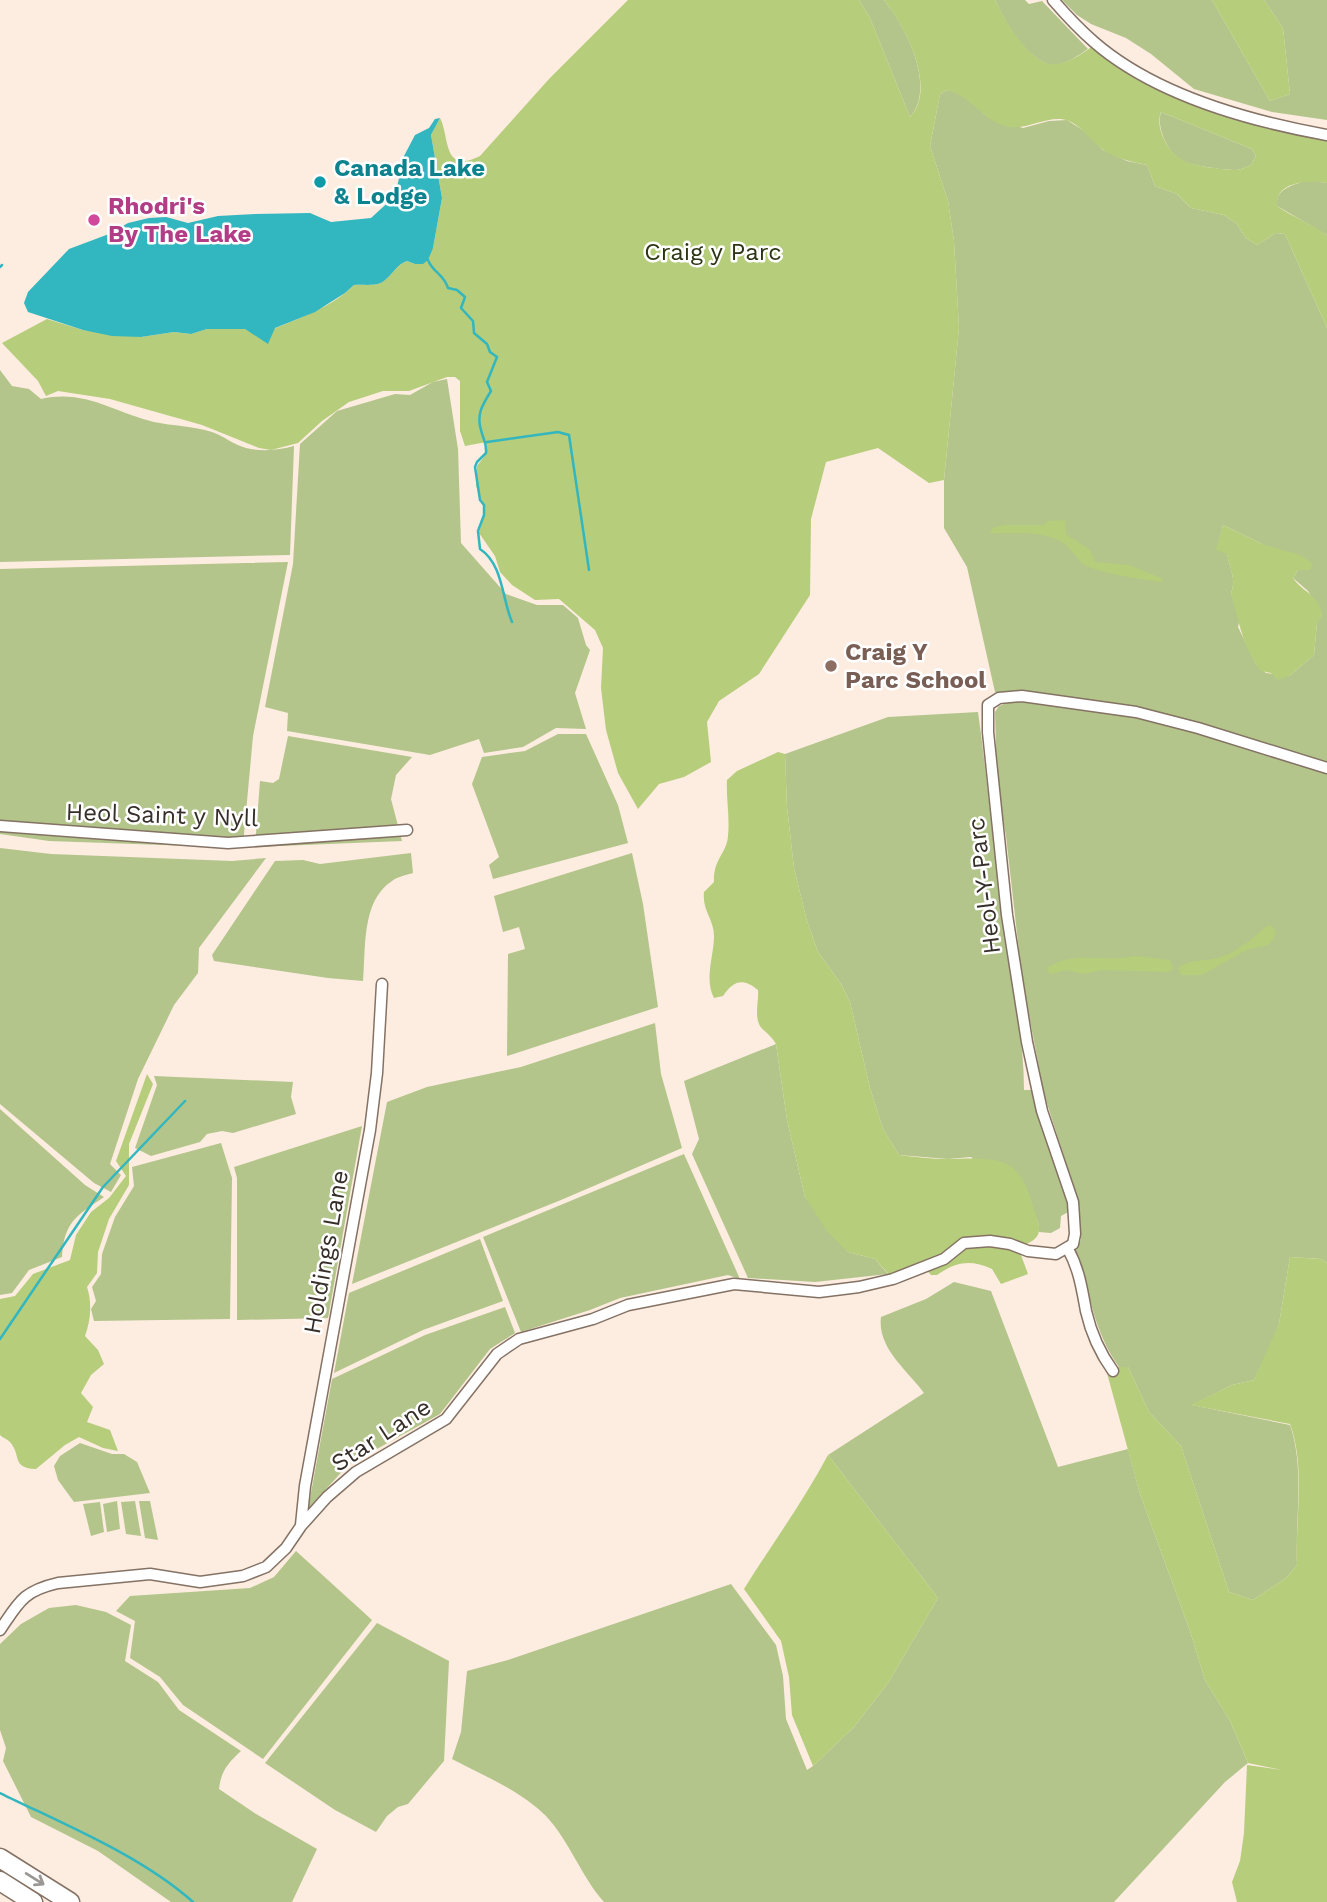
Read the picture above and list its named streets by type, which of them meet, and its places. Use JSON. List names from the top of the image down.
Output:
{
  "streets": {
    "street": [
      "Heol Saint y Nyll",
      "Heol-Y-Parc",
      "Holdings Lane",
      "Star Lane"
    ]
  },
  "crossings": [
    ["Heol-Y-Parc", "Star Lane"],
    ["Holdings Lane", "Star Lane"]
  ],
  "parks": ["Craig y Parc"],
  "places": ["Canada Lake & Lodge", "Rhodri's By The Lake", "Craig Y Parc School"]
}
